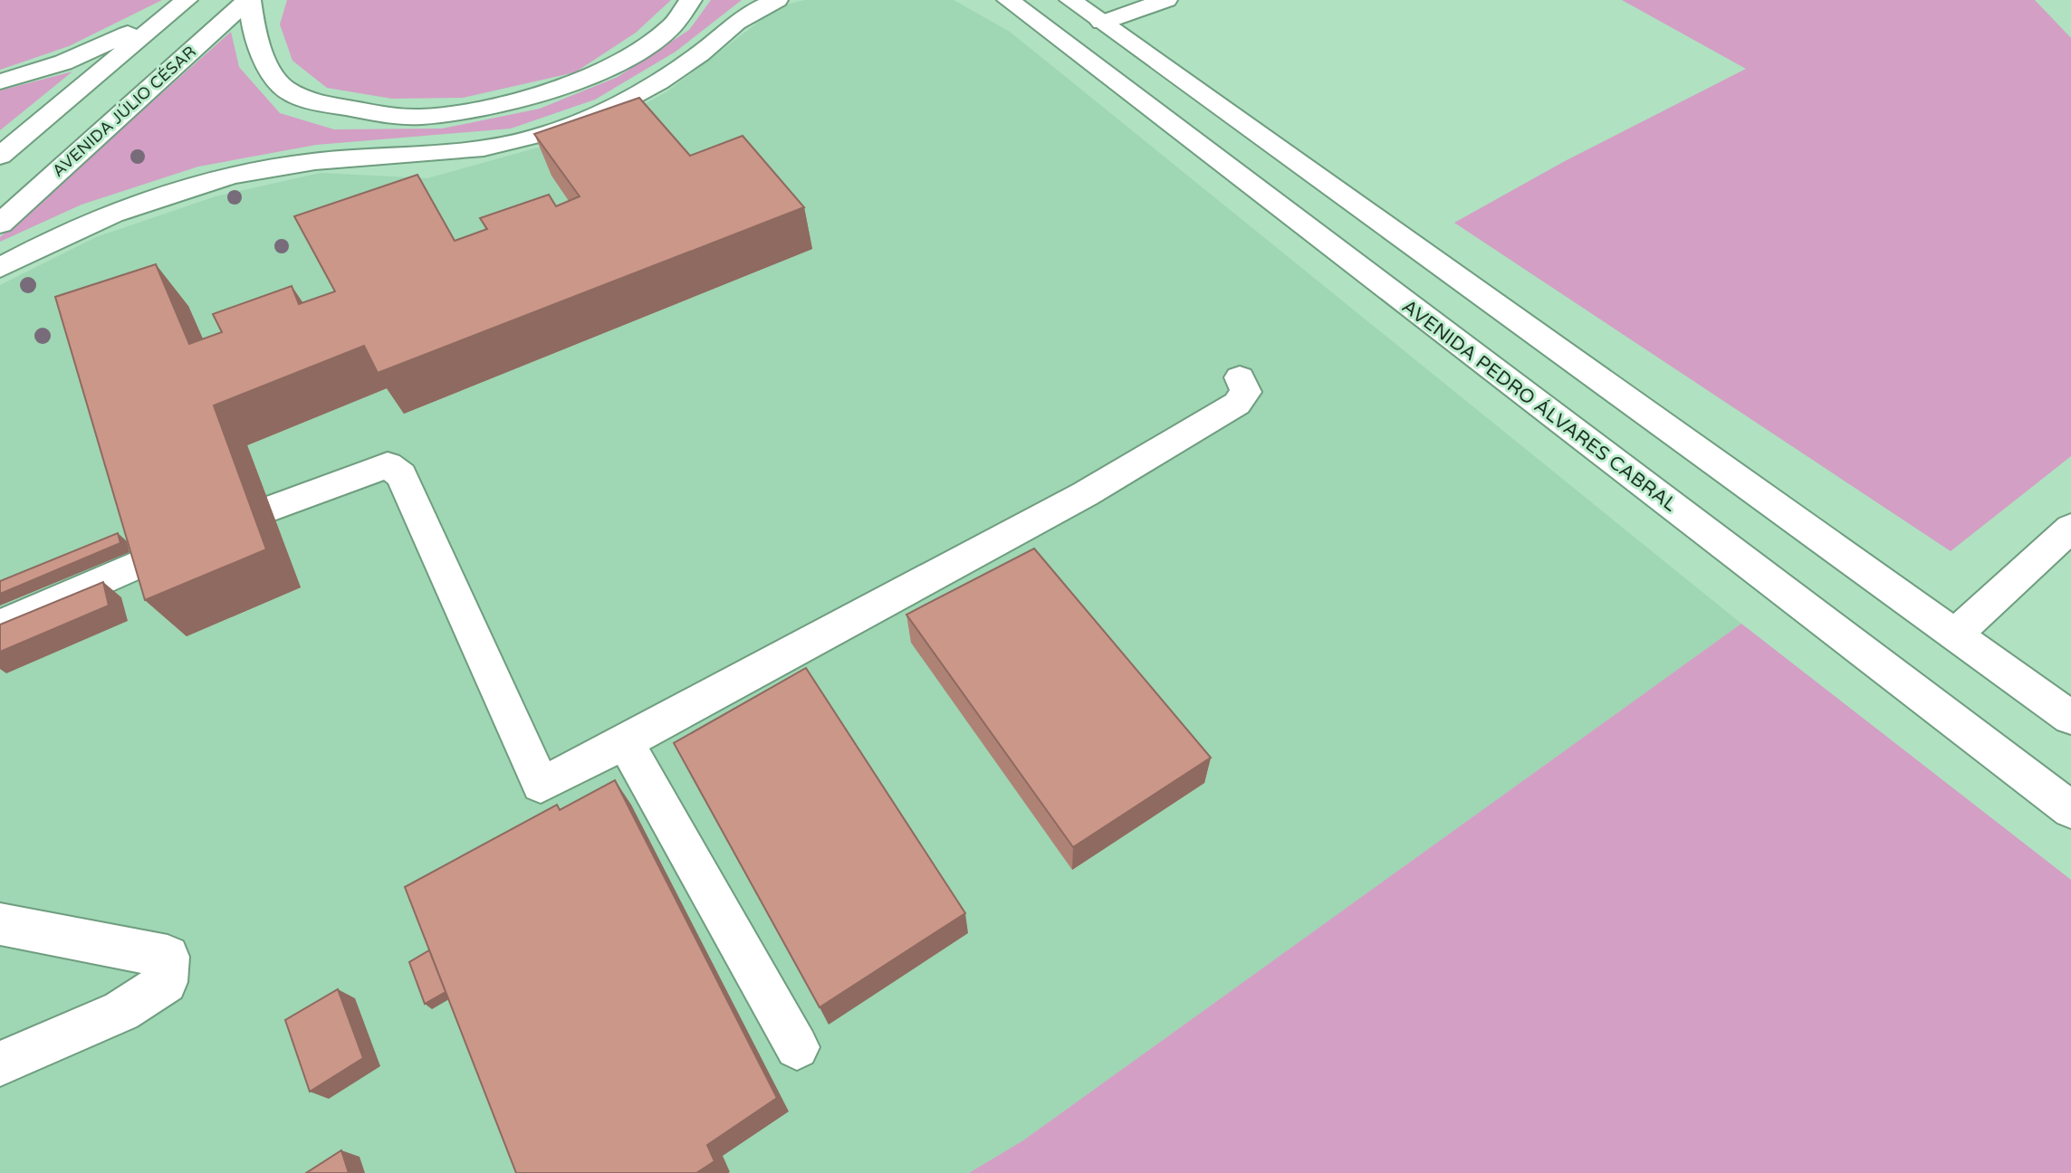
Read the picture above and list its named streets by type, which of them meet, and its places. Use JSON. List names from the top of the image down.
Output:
{
  "streets": {
    "main road": ["AVENIDA JÚLIO CÉSAR", "AVENIDA PEDRO ÁLVARES CABRAL"]
  }
}
